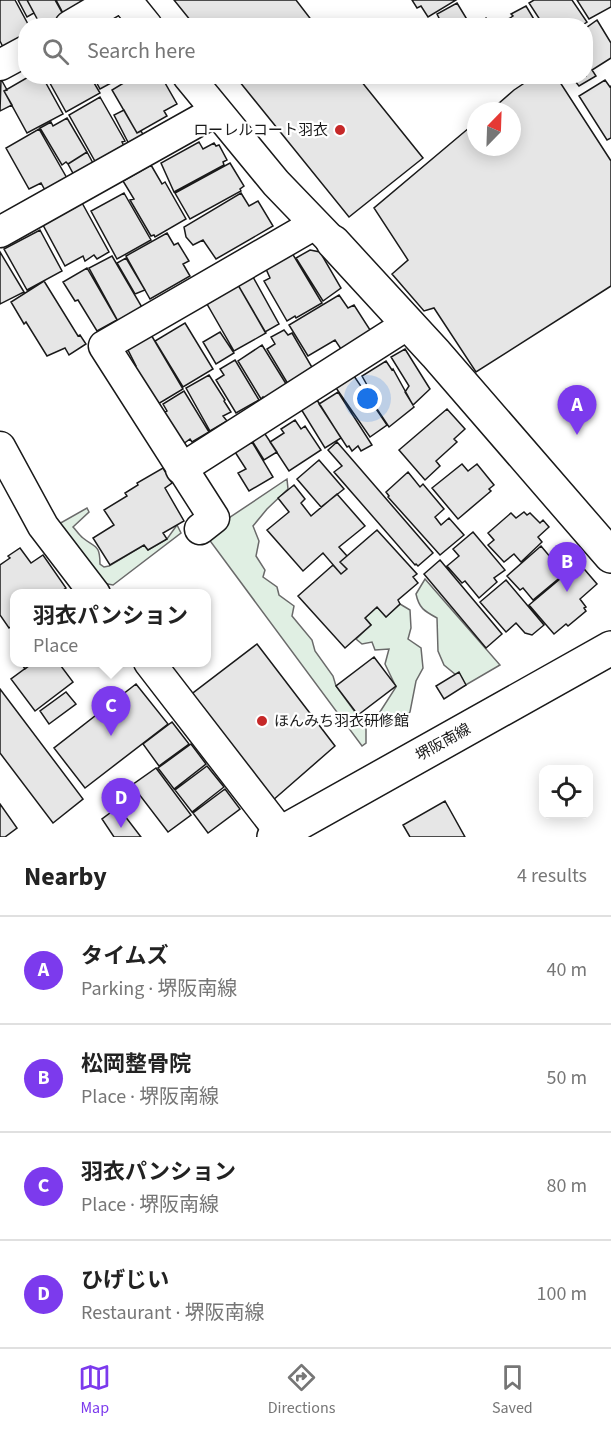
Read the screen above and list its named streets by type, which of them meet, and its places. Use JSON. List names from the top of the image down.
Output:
{
  "streets": {
    "street": ["堺阪南線"]
  },
  "places": ["ローレルコート羽衣", "ほんみち羽衣研修館"],
  "north": "top right",
  "page": {
    "search": "Search here",
    "pins": [
      "A",
      "B",
      "C",
      "D"
    ],
    "popup": ["羽衣パンション", "Place"],
    "heading": ["Nearby", "4 results"],
    "list": [
      {
        "mark": "A",
        "name": "タイムズ",
        "note": "Parking · 堺阪南線",
        "value": "40 m"
      },
      {
        "mark": "B",
        "name": "松岡整骨院",
        "note": "Place · 堺阪南線",
        "value": "50 m"
      },
      {
        "mark": "C",
        "name": "羽衣パンション",
        "note": "Place · 堺阪南線",
        "value": "80 m"
      },
      {
        "mark": "D",
        "name": "ひげじい",
        "note": "Restaurant · 堺阪南線",
        "value": "100 m"
      }
    ],
    "nav": ["Map", "Directions", "Saved"]
  }
}
